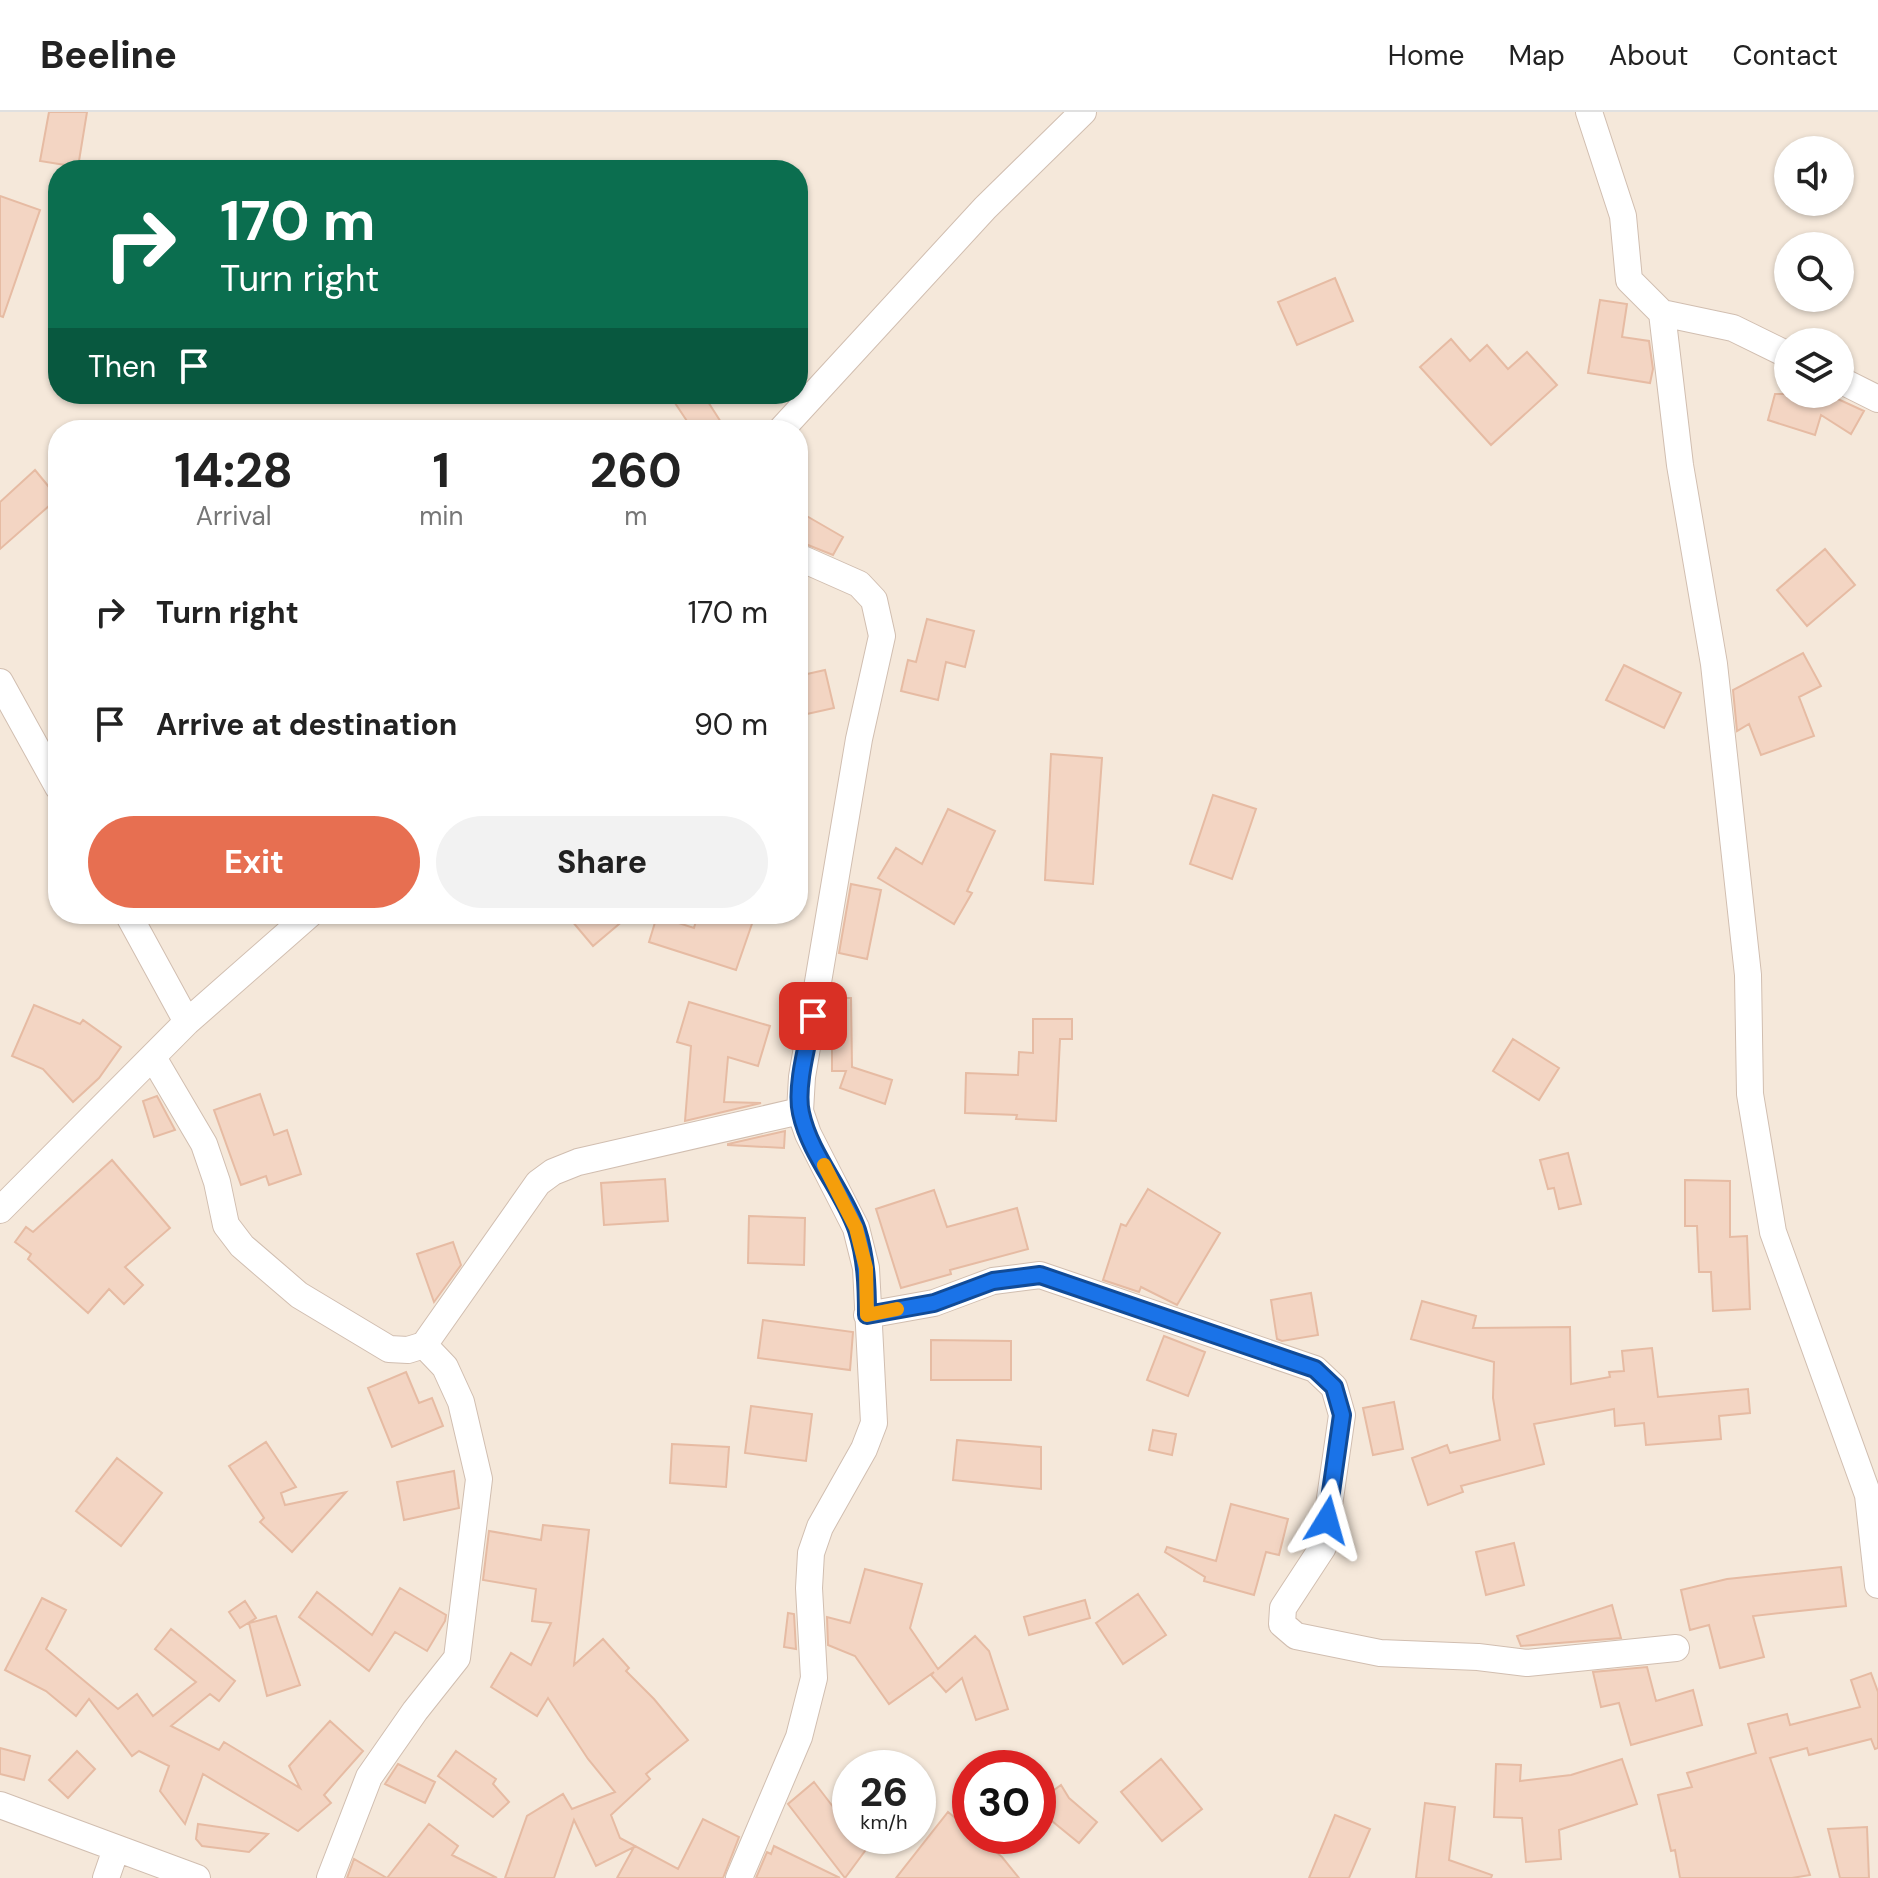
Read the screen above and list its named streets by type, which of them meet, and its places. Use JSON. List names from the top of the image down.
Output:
{
  "page": {
    "header": "Beeline",
    "nav": [
      "Home",
      "Map",
      "About",
      "Contact"
    ],
    "turn": ["170 m", "Turn right"],
    "then": "Then",
    "eta": [
      "14:28",
      "Arrival",
      "1",
      "min",
      "260",
      "m"
    ],
    "list": [
      {
        "name": "Turn right",
        "value": "170 m"
      },
      {
        "name": "Arrive at destination",
        "value": "90 m"
      }
    ],
    "buttons": ["Exit", "Share"],
    "speed": "26 km/h",
    "limit": "30"
  }
}
